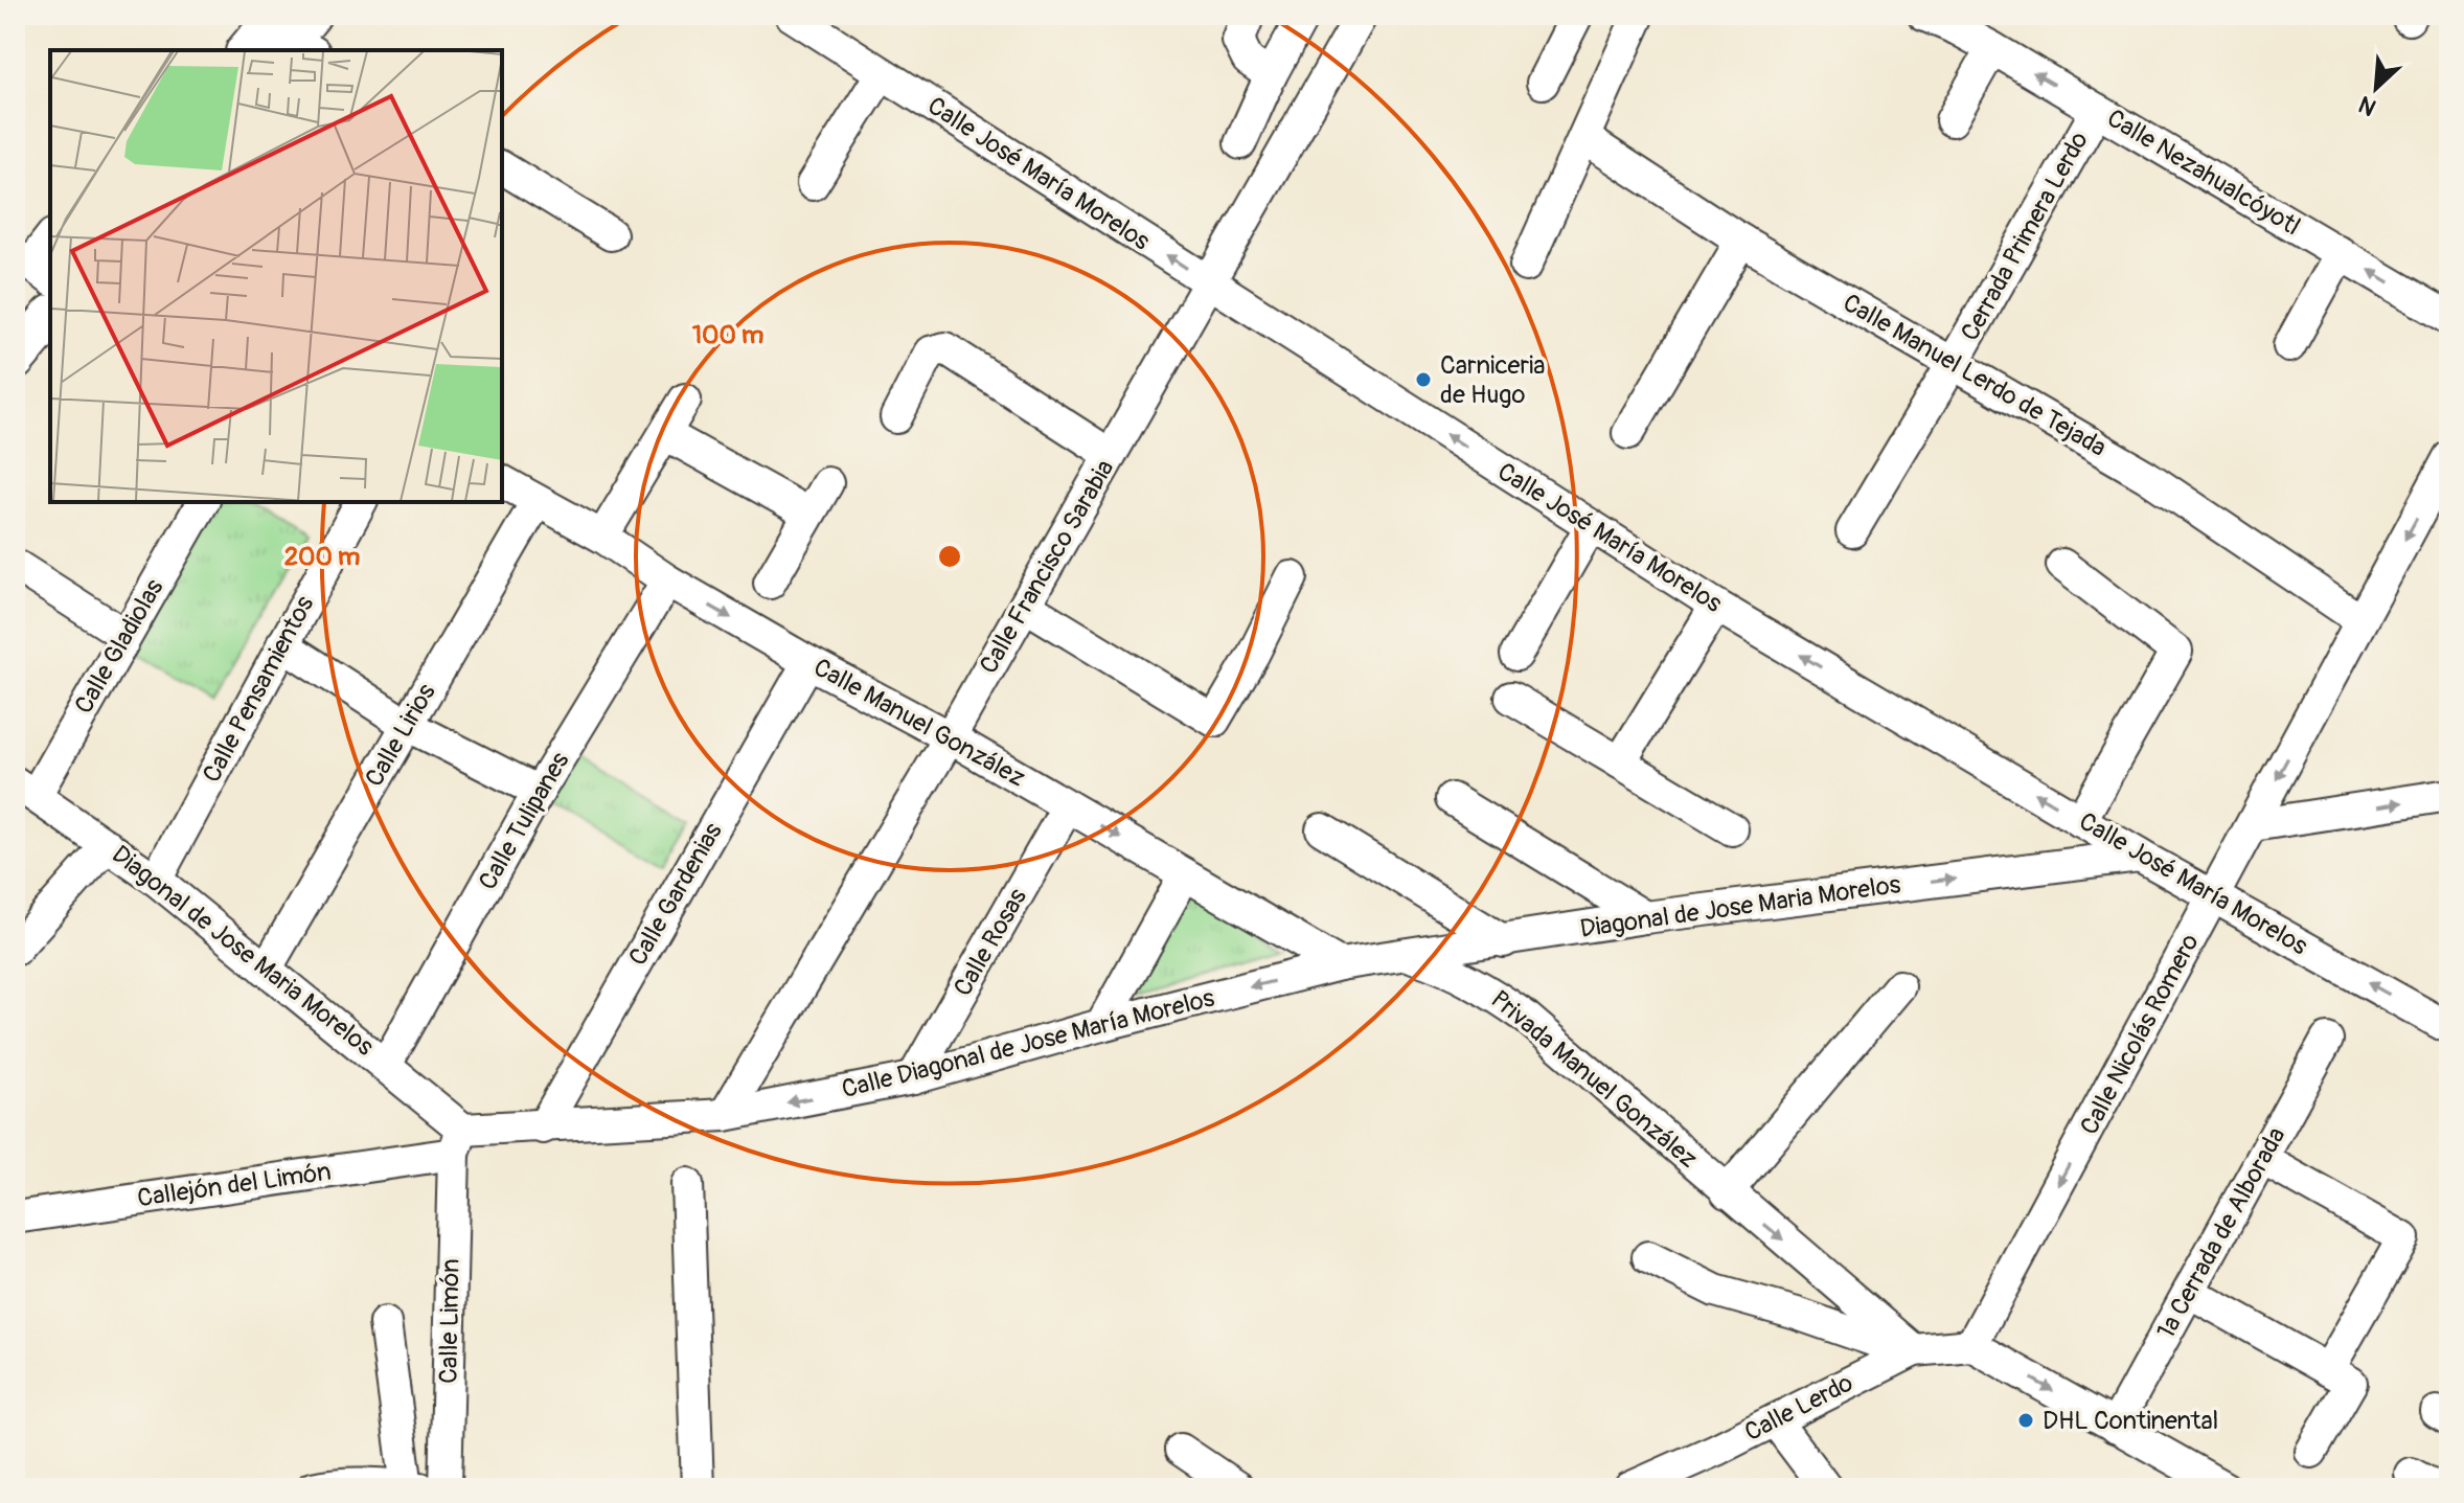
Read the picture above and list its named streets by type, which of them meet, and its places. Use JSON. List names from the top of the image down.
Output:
{
  "streets": {
    "street": [
      "Calle Nezahualcóyotl",
      "Calle José María Morelos",
      "Cerrada Primera Lerdo",
      "Calle Manuel Lerdo de Tejada",
      "Calle Francisco Sarabia",
      "Calle Gladiolas",
      "Calle Pensamientos",
      "Calle Manuel González",
      "Calle Lirios",
      "Calle Tulipanes",
      "Calle Gardenias",
      "Diagonal de Jose Maria Morelos",
      "Calle Rosas",
      "Calle Nicolás Romero",
      "Calle Diagonal de Jose María Morelos",
      "Privada Manuel González",
      "Callejón del Limón",
      "1a Cerrada de Alborada",
      "Calle Limón",
      "Calle Lerdo"
    ]
  },
  "crossings": [
    ["Calle Nezahualcóyotl", "Cerrada Primera Lerdo"],
    ["Calle José María Morelos", "Calle Francisco Sarabia"],
    ["Calle José María Morelos", "Diagonal de Jose Maria Morelos"],
    ["Calle José María Morelos", "Calle Nicolás Romero"],
    ["Cerrada Primera Lerdo", "Calle Manuel Lerdo de Tejada"],
    ["Calle Manuel Lerdo de Tejada", "Calle Nicolás Romero"],
    ["Calle Francisco Sarabia", "Calle Manuel González"],
    ["Calle Francisco Sarabia", "Calle Diagonal de Jose María Morelos"],
    ["Calle Gladiolas", "Diagonal de Jose Maria Morelos"],
    ["Calle Pensamientos", "Diagonal de Jose Maria Morelos"],
    ["Calle Manuel González", "Calle Lirios"],
    ["Calle Manuel González", "Calle Tulipanes"],
    ["Calle Manuel González", "Calle Gardenias"],
    ["Calle Manuel González", "Diagonal de Jose Maria Morelos"],
    ["Calle Manuel González", "Calle Rosas"],
    ["Calle Manuel González", "Calle Diagonal de Jose María Morelos"],
    ["Calle Lirios", "Diagonal de Jose Maria Morelos"],
    ["Calle Tulipanes", "Diagonal de Jose Maria Morelos"],
    ["Calle Gardenias", "Calle Diagonal de Jose María Morelos"],
    ["Diagonal de Jose Maria Morelos", "Calle Diagonal de Jose María Morelos"],
    ["Diagonal de Jose Maria Morelos", "Privada Manuel González"],
    ["Diagonal de Jose Maria Morelos", "Callejón del Limón"],
    ["Diagonal de Jose Maria Morelos", "Calle Limón"],
    ["Calle Rosas", "Calle Diagonal de Jose María Morelos"],
    ["Calle Nicolás Romero", "Calle Lerdo"],
    ["Calle Diagonal de Jose María Morelos", "Callejón del Limón"],
    ["Calle Diagonal de Jose María Morelos", "Calle Limón"],
    ["Privada Manuel González", "Calle Lerdo"],
    ["Callejón del Limón", "Calle Limón"]
  ],
  "one_way": [
    "Calle Nezahualcóyotl",
    "Calle José María Morelos",
    "Diagonal de Jose Maria Morelos",
    "Calle Nicolás Romero",
    "Calle Diagonal de Jose María Morelos"
  ],
  "places": ["Carniceria de Hugo", "DHL Continental"],
  "north": "bottom left",
  "rings": ["100 m", "200 m"]
}
